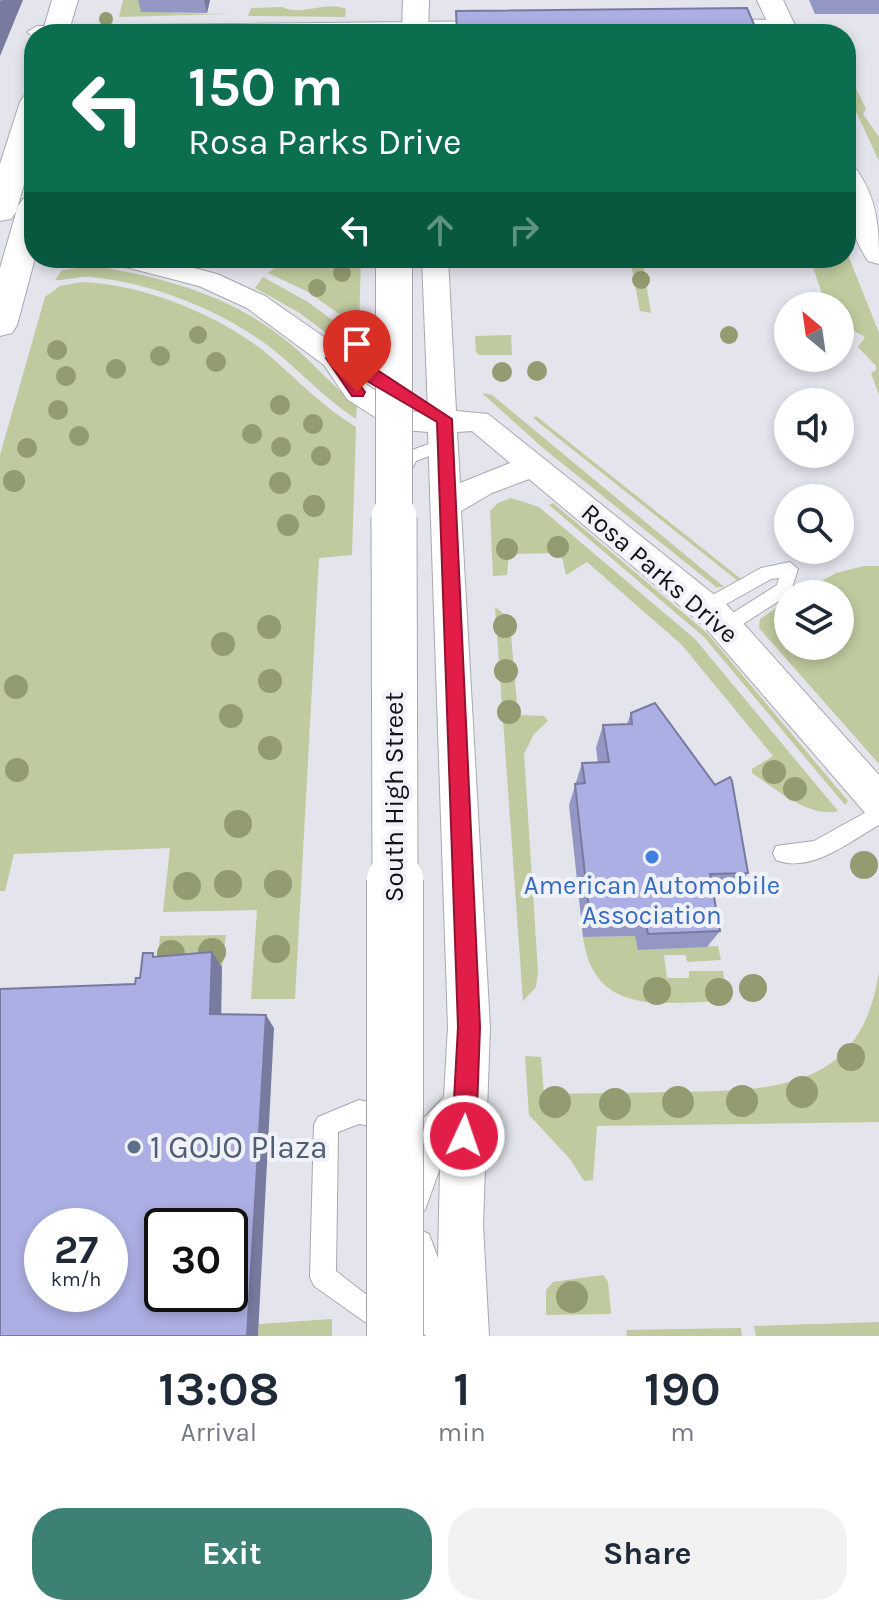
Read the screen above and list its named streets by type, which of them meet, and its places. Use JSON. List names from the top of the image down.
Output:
{
  "streets": {
    "main road": ["South High Street"],
    "street": ["Rosa Parks Drive"]
  },
  "places": ["American Automobile Association", "1 GOJO Plaza"],
  "north": "top left",
  "page": {
    "turn": ["150 m", "Rosa Parks Drive"],
    "speed": "27 km/h",
    "limit": "30",
    "eta": [
      "13:08",
      "Arrival",
      "1",
      "min",
      "190",
      "m"
    ],
    "buttons": ["Exit", "Share"]
  }
}
